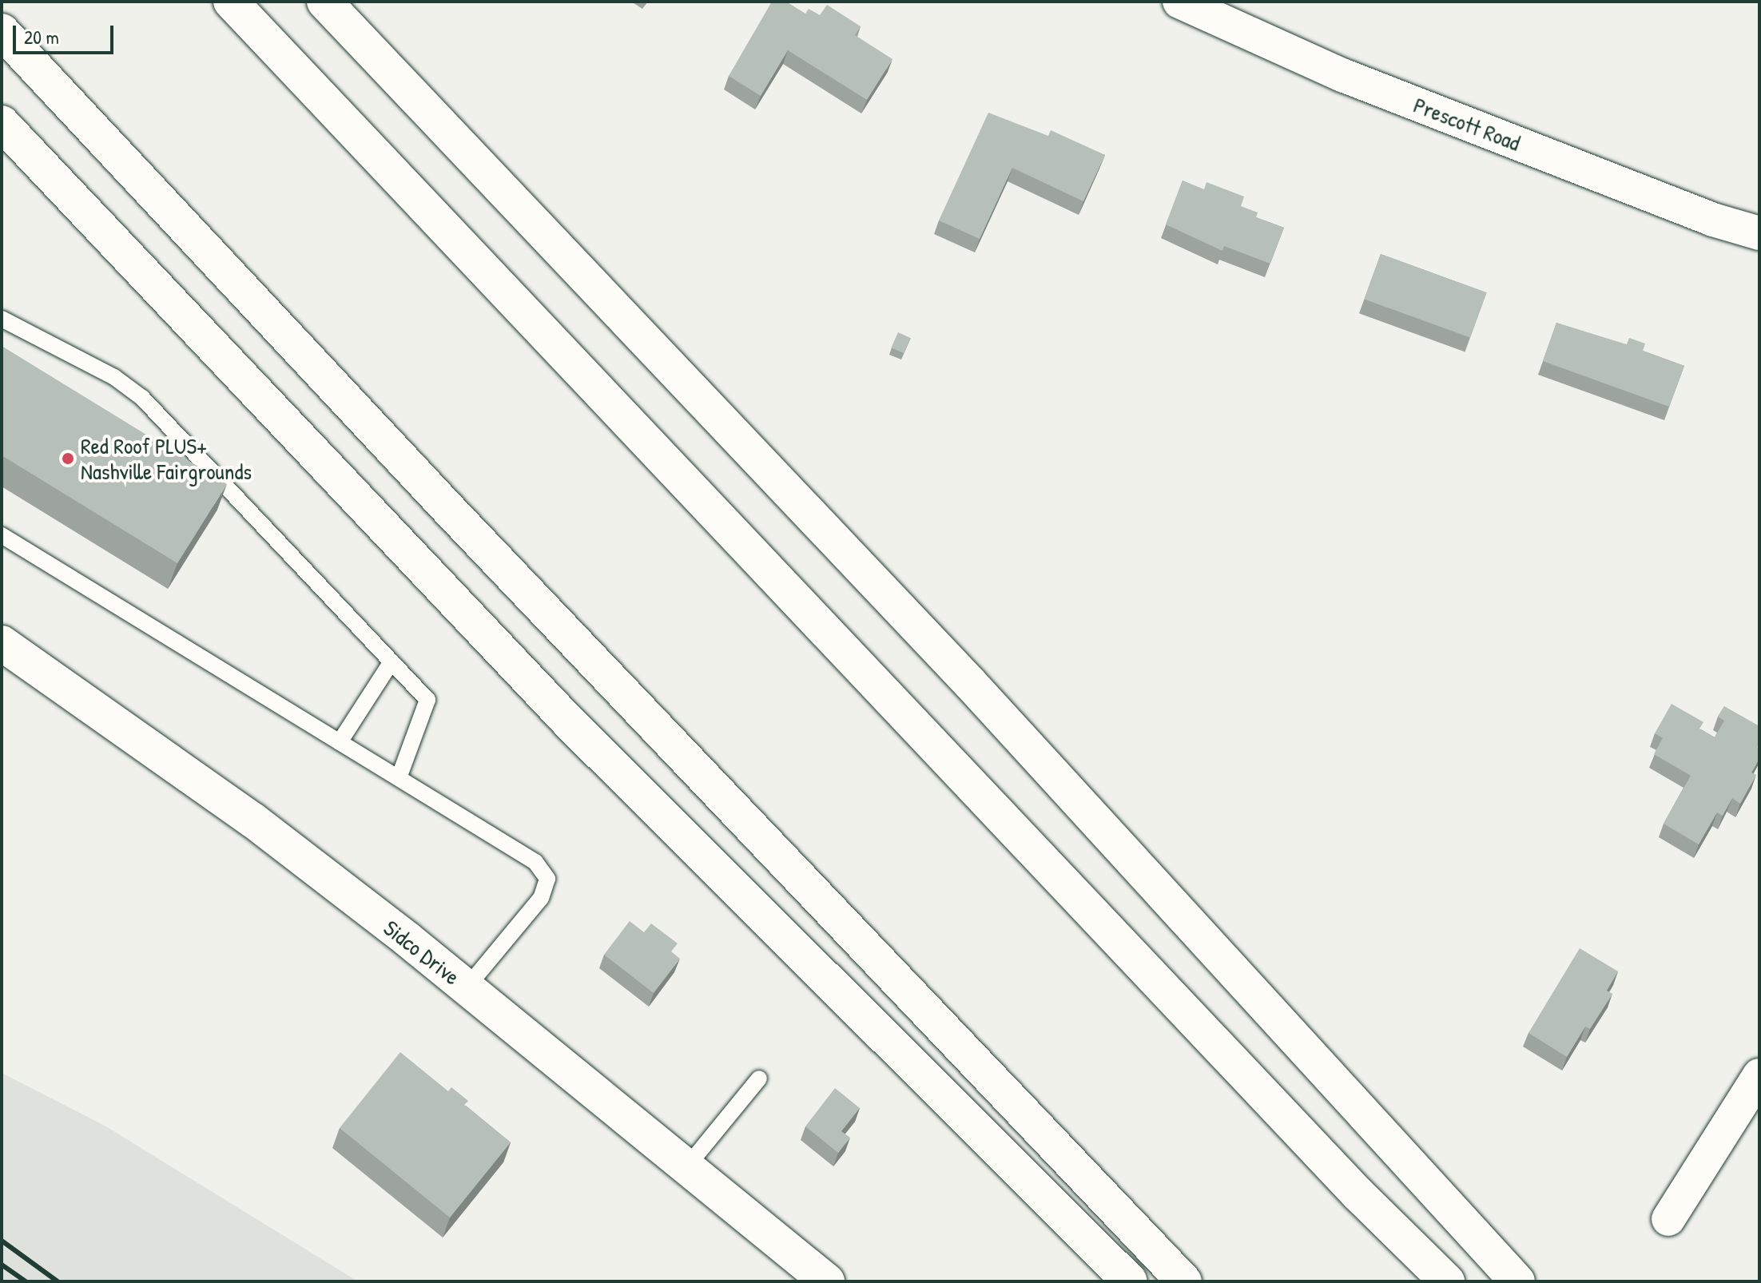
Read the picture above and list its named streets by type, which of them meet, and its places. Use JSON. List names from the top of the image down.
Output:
{
  "streets": {
    "main road": ["Sidco Drive"],
    "street": ["Prescott Road"]
  },
  "places": ["Red Roof PLUS+ Nashville Fairgrounds"],
  "scale_bar": "20 m"
}
